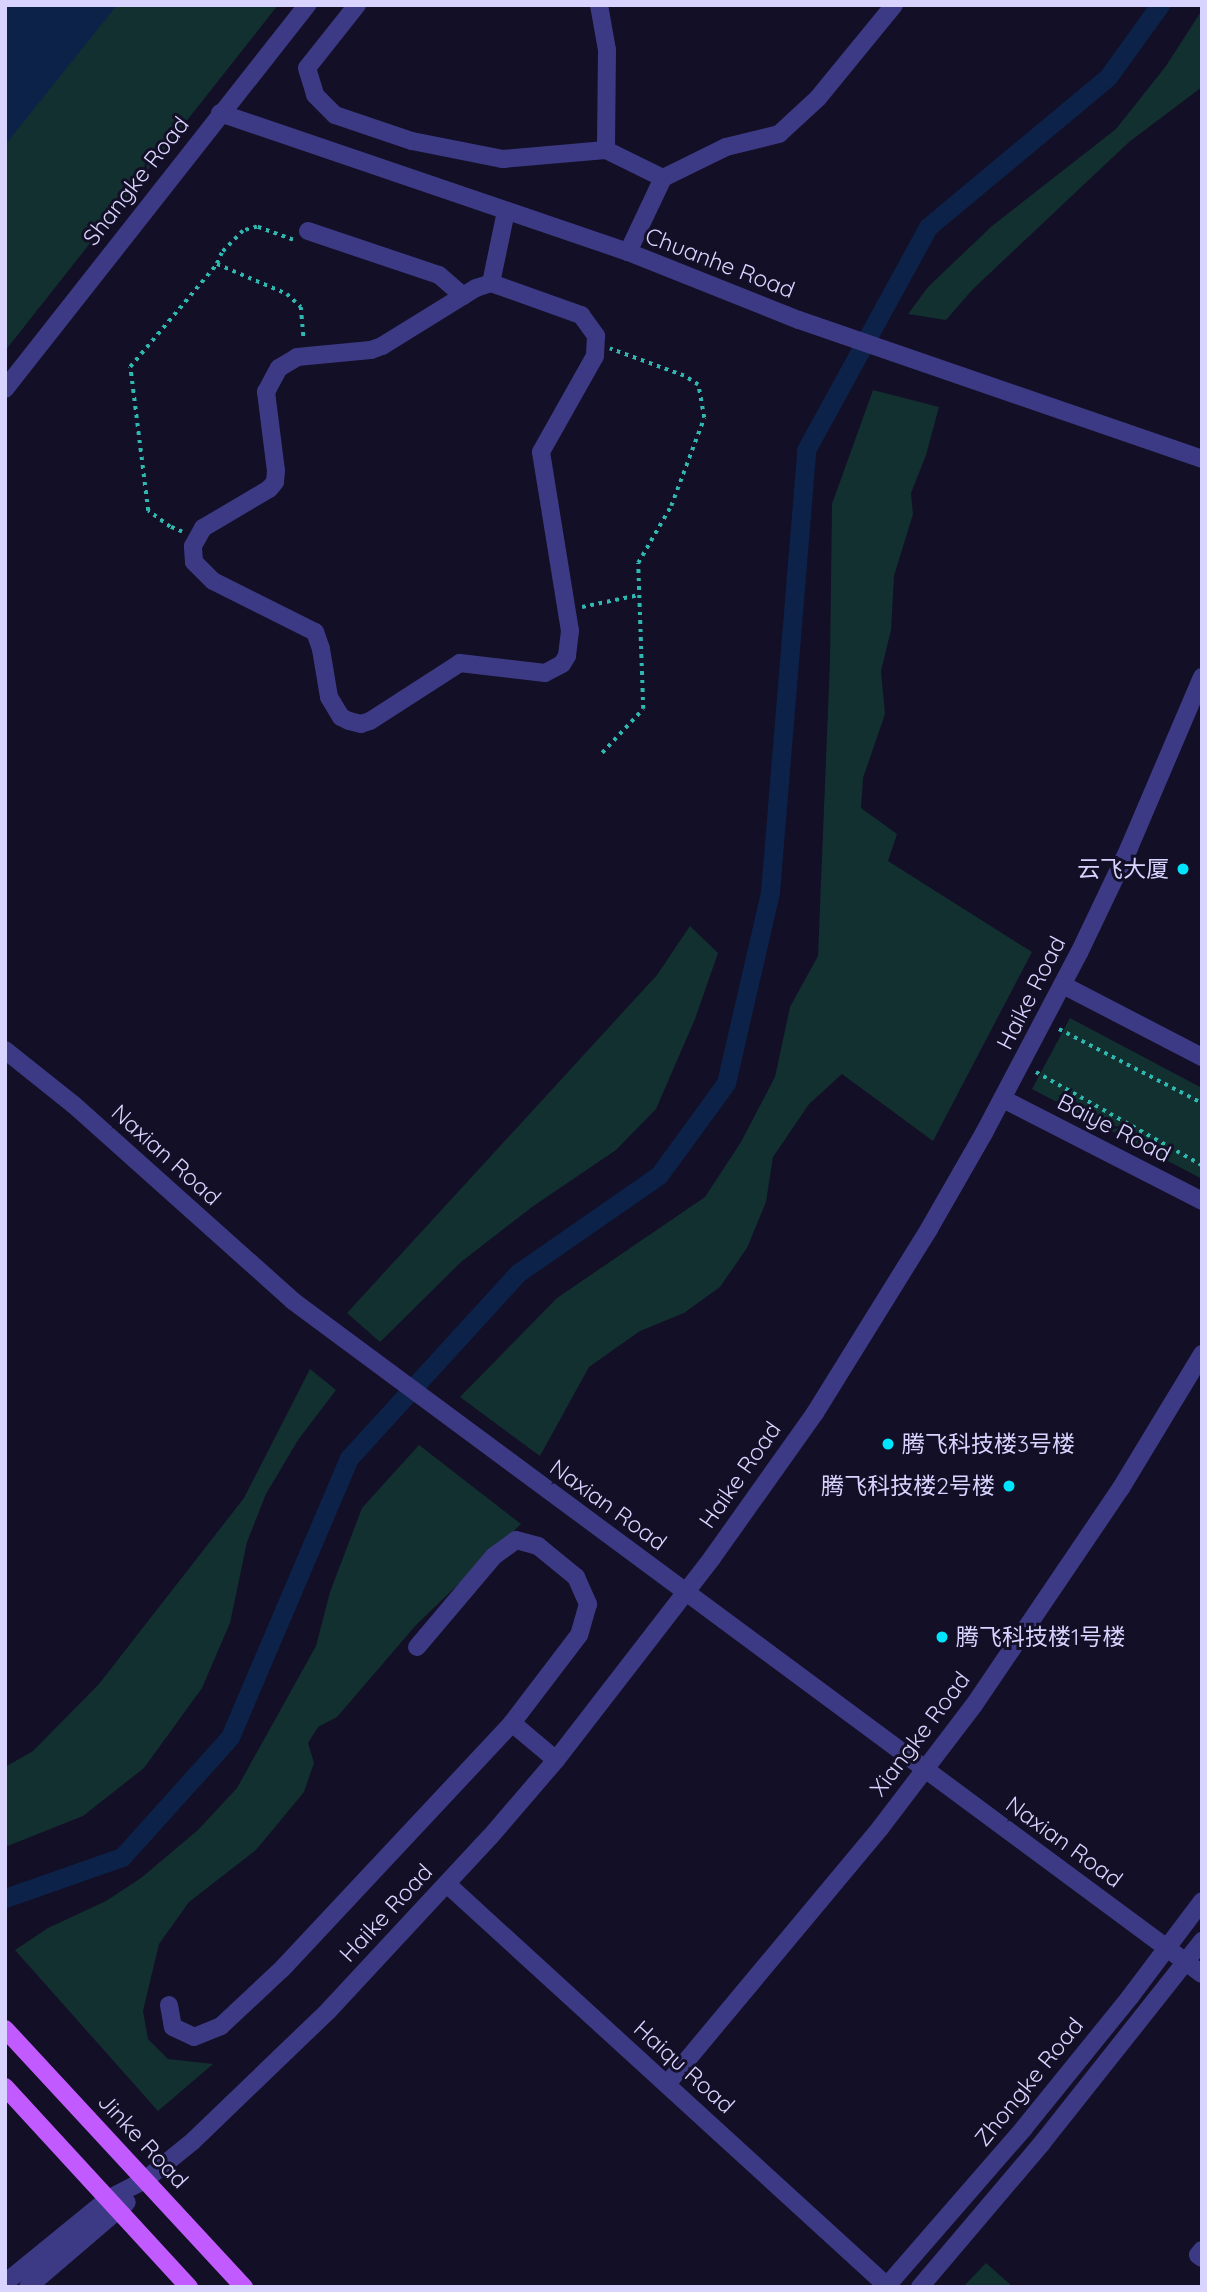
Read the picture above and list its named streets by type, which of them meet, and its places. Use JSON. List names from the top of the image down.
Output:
{
  "streets": {
    "main road": ["Jinke Road"],
    "street": [
      "Shangke Road",
      "Chuanhe Road",
      "Haike Road",
      "Baiye Road",
      "Naxian Road",
      "Xiangke Road",
      "Haiqu Road",
      "Zhongke Road"
    ]
  },
  "crossings": [
    ["Shangke Road", "Chuanhe Road"],
    ["Haike Road", "Baiye Road"],
    ["Haike Road", "Naxian Road"],
    ["Haike Road", "Haiqu Road"],
    ["Haike Road", "Jinke Road"],
    ["Naxian Road", "Xiangke Road"],
    ["Naxian Road", "Zhongke Road"],
    ["Xiangke Road", "Haiqu Road"],
    ["Haiqu Road", "Zhongke Road"]
  ],
  "places": [
    "云飞大厦",
    "腾飞科技楼3号楼",
    "腾飞科技楼2号楼",
    "腾飞科技楼1号楼"
  ]
}
